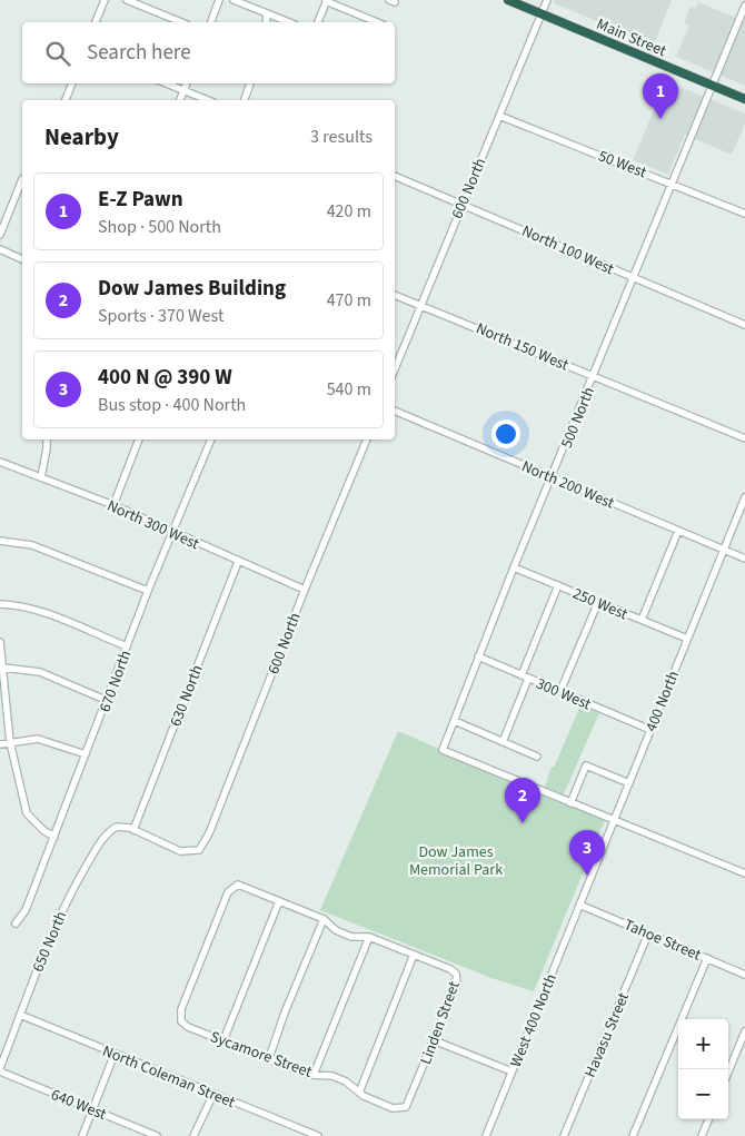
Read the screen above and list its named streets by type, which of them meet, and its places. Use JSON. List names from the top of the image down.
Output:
{
  "streets": {
    "highway": ["Main Street"],
    "street": [
      "50 West",
      "600 North",
      "North 100 West",
      "North 150 West",
      "500 North",
      "North 200 West",
      "North 300 West",
      "250 West",
      "670 North",
      "300 West",
      "630 North",
      "400 North",
      "Tahoe Street",
      "650 North",
      "West 400 North",
      "Linden Street",
      "Havasu Street",
      "Sycamore Street",
      "North Coleman Street",
      "640 West"
    ]
  },
  "crossings": [
    ["Main Street", "600 North"],
    ["Main Street", "500 North"],
    ["50 West", "600 North"],
    ["50 West", "500 North"],
    ["600 North", "North 100 West"],
    ["600 North", "North 150 West"],
    ["600 North", "North 300 West"],
    ["600 North", "630 North"],
    ["600 North", "650 North"],
    ["North 100 West", "500 North"],
    ["North 150 West", "500 North"],
    ["500 North", "North 200 West"],
    ["500 North", "250 West"],
    ["500 North", "300 West"],
    ["North 200 West", "400 North"],
    ["North 300 West", "670 North"],
    ["North 300 West", "630 North"],
    ["250 West", "400 North"],
    ["300 West", "400 North"],
    ["630 North", "650 North"],
    ["400 North", "Tahoe Street"],
    ["400 North", "West 400 North"],
    ["Tahoe Street", "West 400 North"],
    ["Tahoe Street", "Havasu Street"],
    ["650 North", "North Coleman Street"],
    ["650 North", "640 West"],
    ["Linden Street", "Sycamore Street"]
  ],
  "parks": ["Dow James Memorial Park"],
  "page": {
    "search": "Search here",
    "pins": ["1", "2", "3"],
    "heading": ["Nearby", "3 results"],
    "list": [
      {
        "mark": "1",
        "name": "E-Z Pawn",
        "note": "Shop · 500 North",
        "value": "420 m"
      },
      {
        "mark": "2",
        "name": "Dow James Building",
        "note": "Sports · 370 West",
        "value": "470 m"
      },
      {
        "mark": "3",
        "name": "400 N @ 390 W",
        "note": "Bus stop · 400 North",
        "value": "540 m"
      }
    ],
    "map_buttons": ["+", "−"]
  }
}
